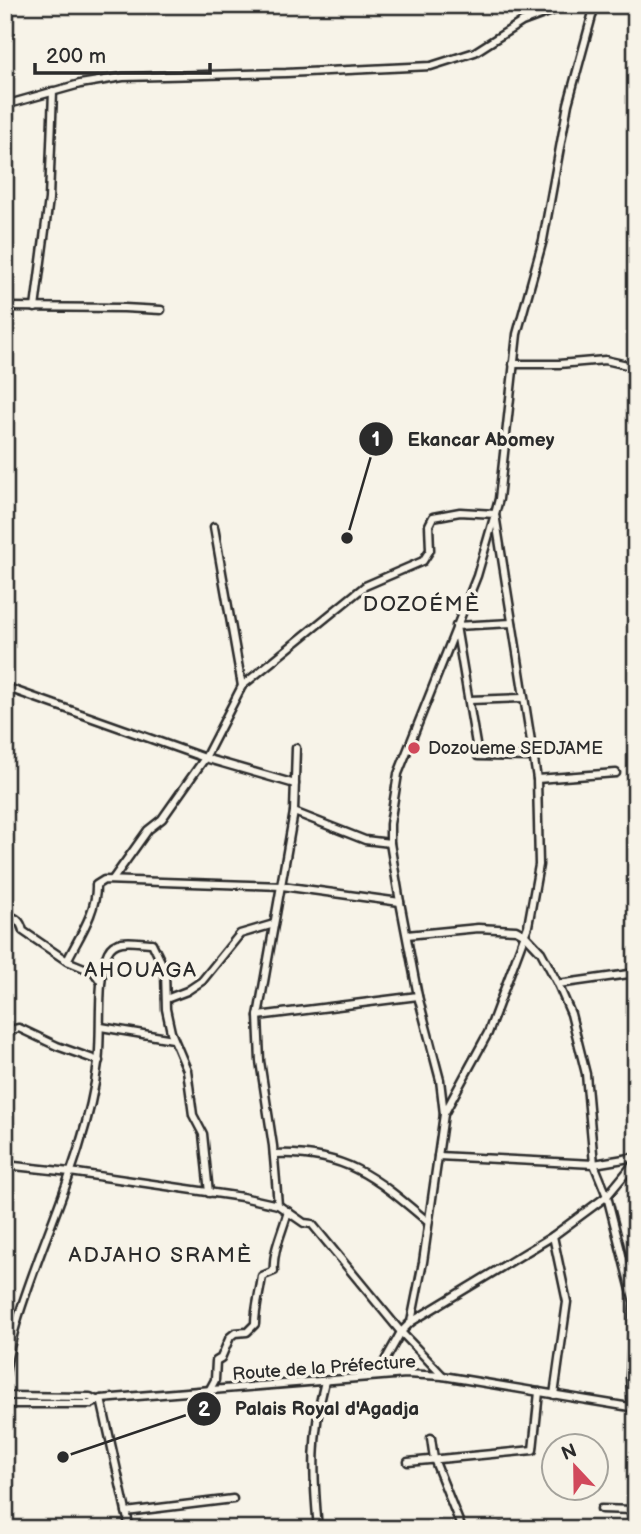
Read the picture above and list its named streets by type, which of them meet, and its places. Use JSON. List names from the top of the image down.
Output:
{
  "streets": {
    "street": ["Route de la Préfecture"]
  },
  "districts": ["DOZOÉMÈ", "AHOUAGA", "ADJAHO SRAMÈ"],
  "places": ["Ekancar Abomey", "Dozoueme SEDJAME", "Palais Royal d'Agadja"],
  "scale_bar": "200 m",
  "north": "top"
}
